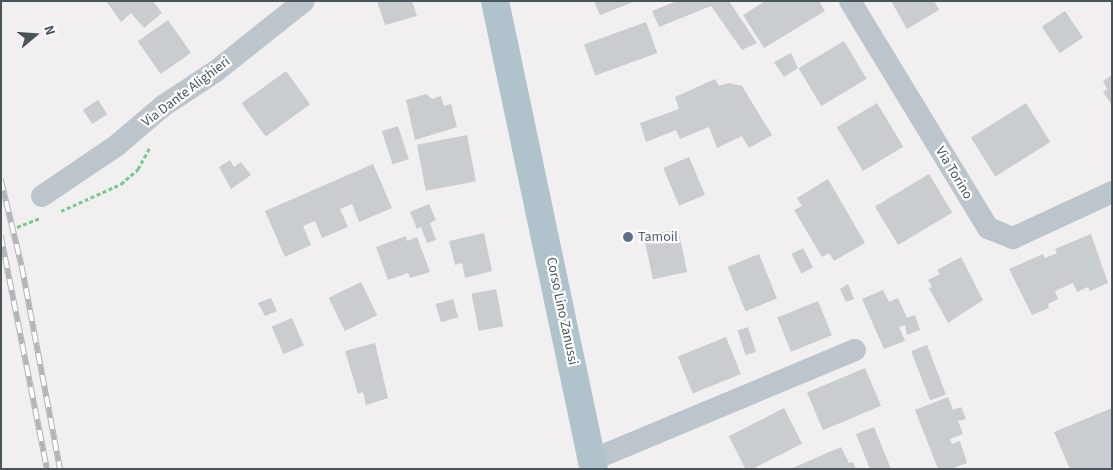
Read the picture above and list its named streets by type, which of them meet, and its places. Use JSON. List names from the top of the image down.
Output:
{
  "streets": {
    "main road": ["Corso Lino Zanussi"],
    "street": ["Via Dante Alighieri", "Via Torino"]
  },
  "places": ["Tamoil"],
  "north": "right"
}
